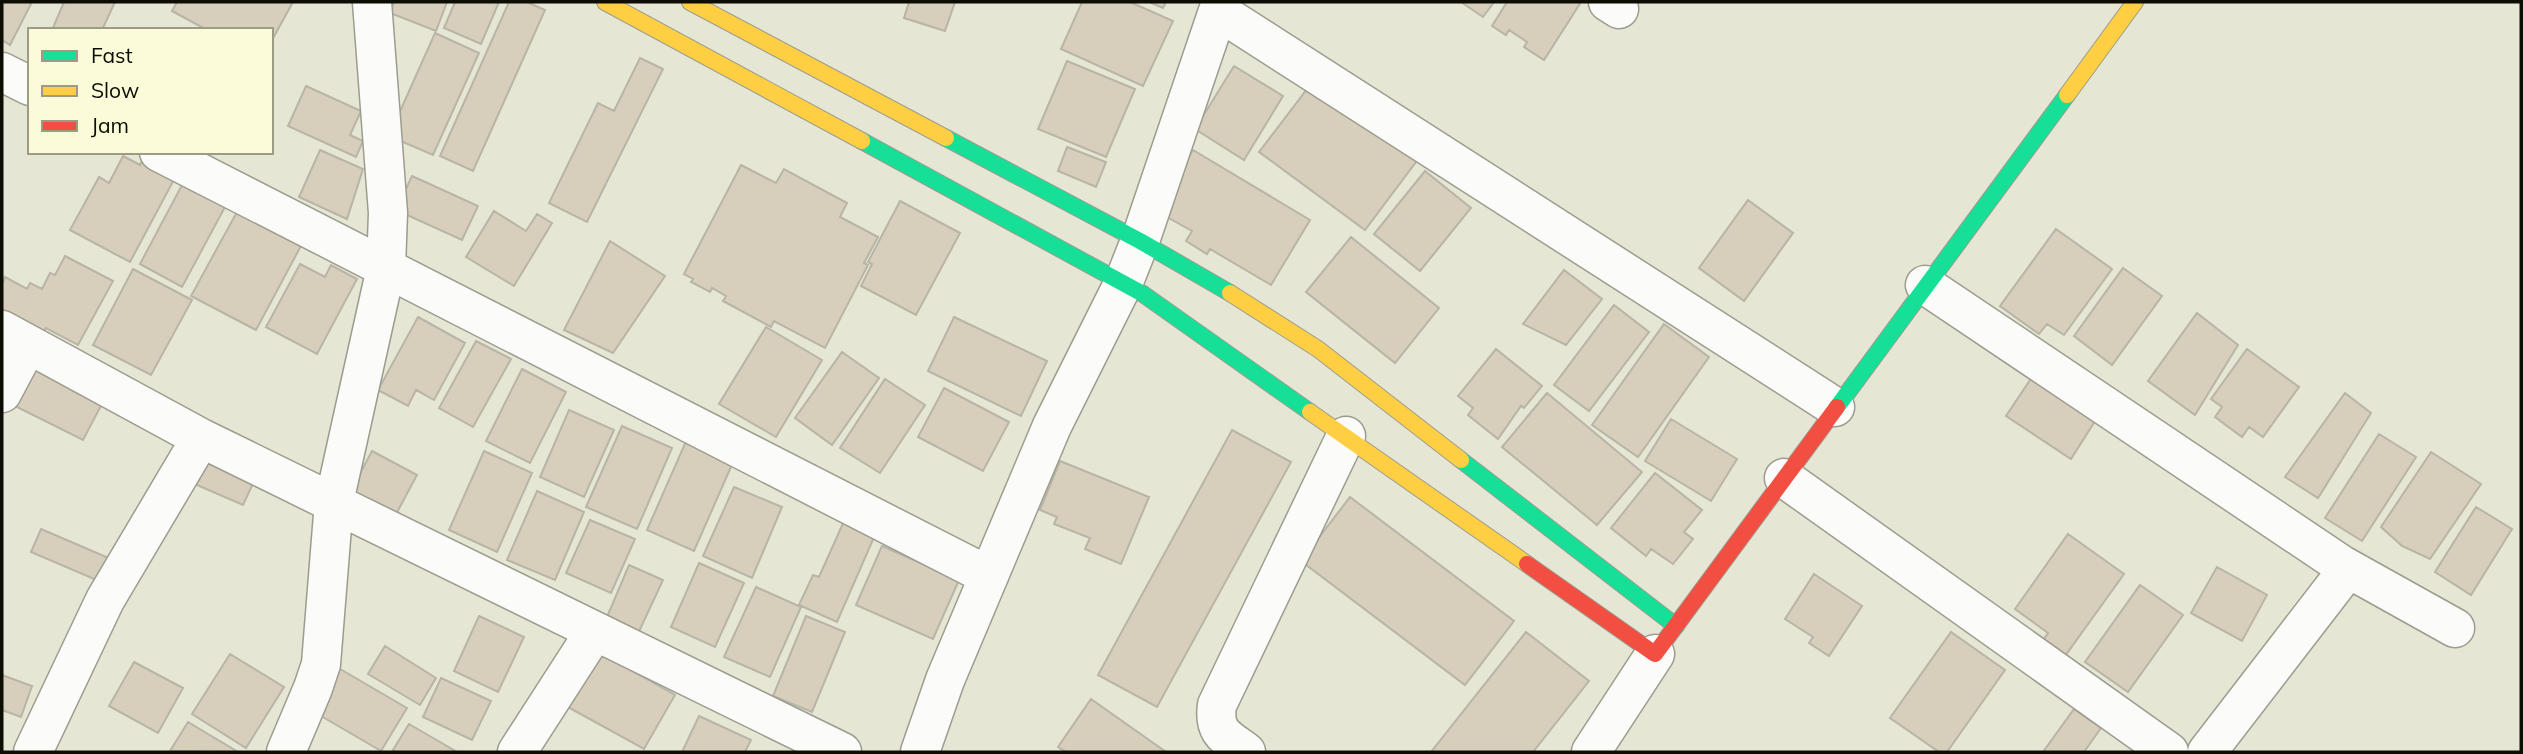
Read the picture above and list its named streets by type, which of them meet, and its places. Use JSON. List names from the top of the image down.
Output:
{
  "legend": ["Fast", "Slow", "Jam"]
}
